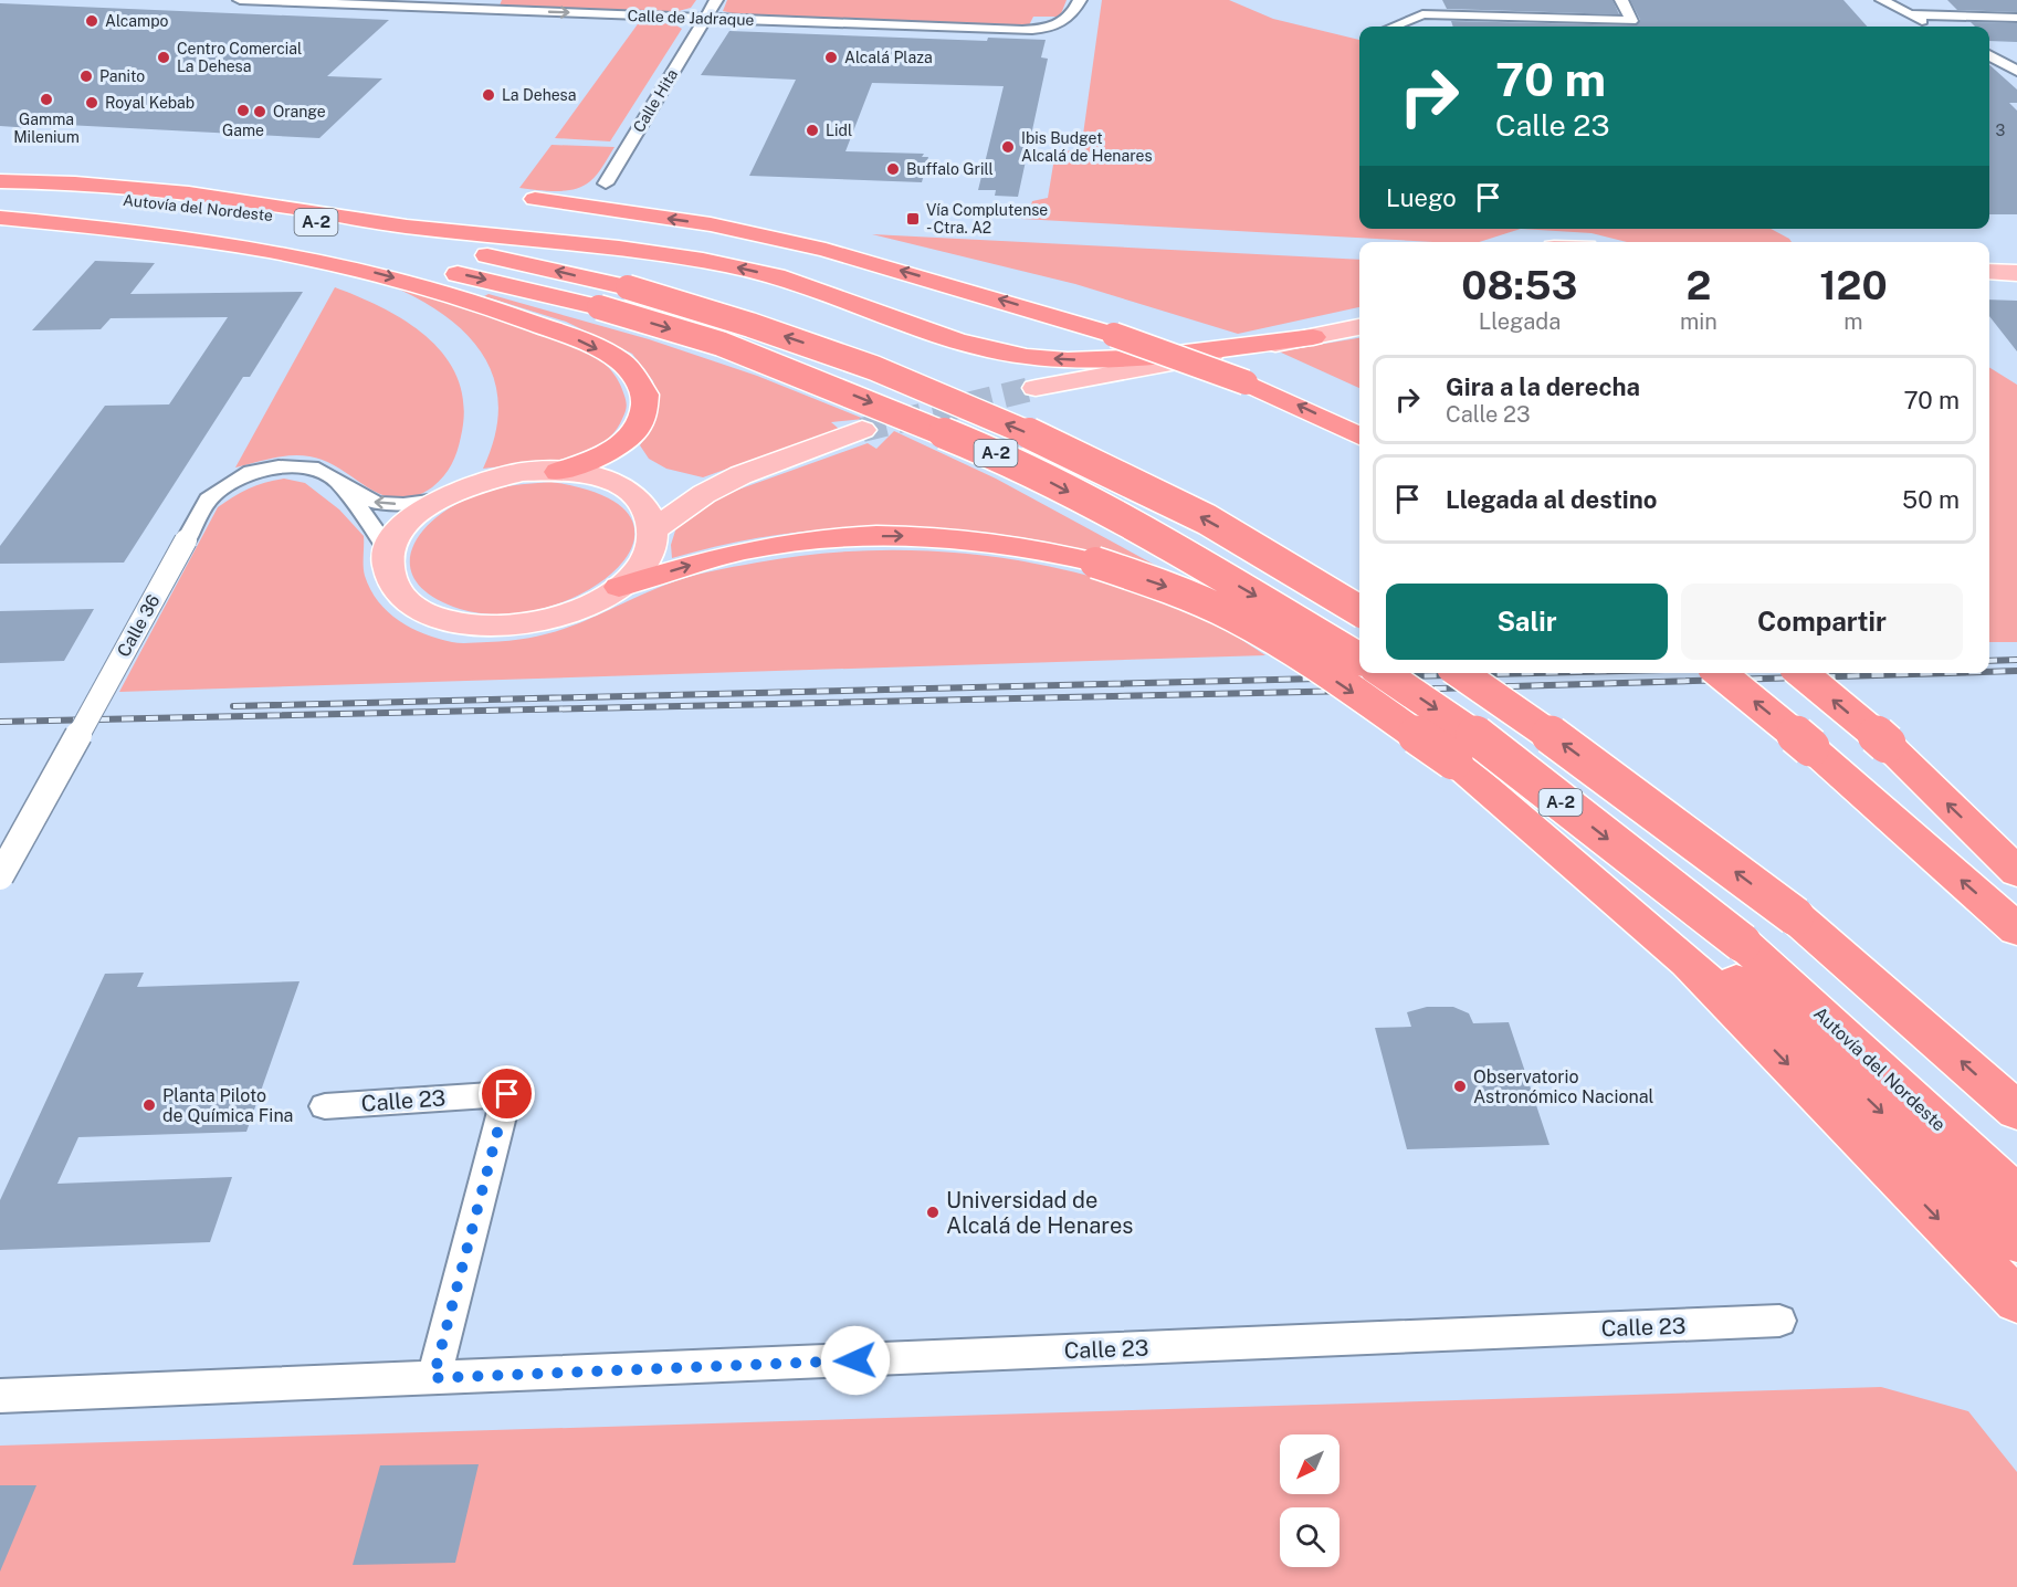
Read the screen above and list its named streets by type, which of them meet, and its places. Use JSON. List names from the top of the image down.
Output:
{
  "streets": {
    "highway": ["Autovía del Nordeste", "A-2"],
    "street": [
      "Calle de Jadraque",
      "Calle Hita",
      "Calle 36",
      "Calle 23"
    ]
  },
  "crossings": [
    ["Calle de Jadraque", "Calle Hita"],
    ["Autovía del Nordeste", "A-2"]
  ],
  "places": {
    "other": [
      "Alcampo",
      "Centro Comercial La Dehesa",
      "Alcalá Plaza",
      "Panito",
      "La Dehesa",
      "Gamma Milenium",
      "Royal Kebab",
      "Game",
      "Orange",
      "Lidl",
      "Ibis Budget Alcalá de Henares",
      "Buffalo Grill",
      "Observatorio Astronómico Nacional",
      "Planta Piloto de Química Fina",
      "Universidad de Alcalá de Henares"
    ],
    "transit": ["Vía Complutense - Ctra. A2"]
  },
  "house_numbers": ["3"],
  "north": "bottom left",
  "page": {
    "turn": ["70 m", "Calle 23"],
    "then": "Luego",
    "eta": [
      "08:53",
      "Llegada",
      "2",
      "min",
      "120",
      "m"
    ],
    "list": [
      {
        "name": "Gira a la derecha",
        "note": "Calle 23",
        "value": "70 m"
      },
      {
        "name": "Llegada al destino",
        "value": "50 m"
      }
    ],
    "buttons": ["Salir", "Compartir"]
  }
}
